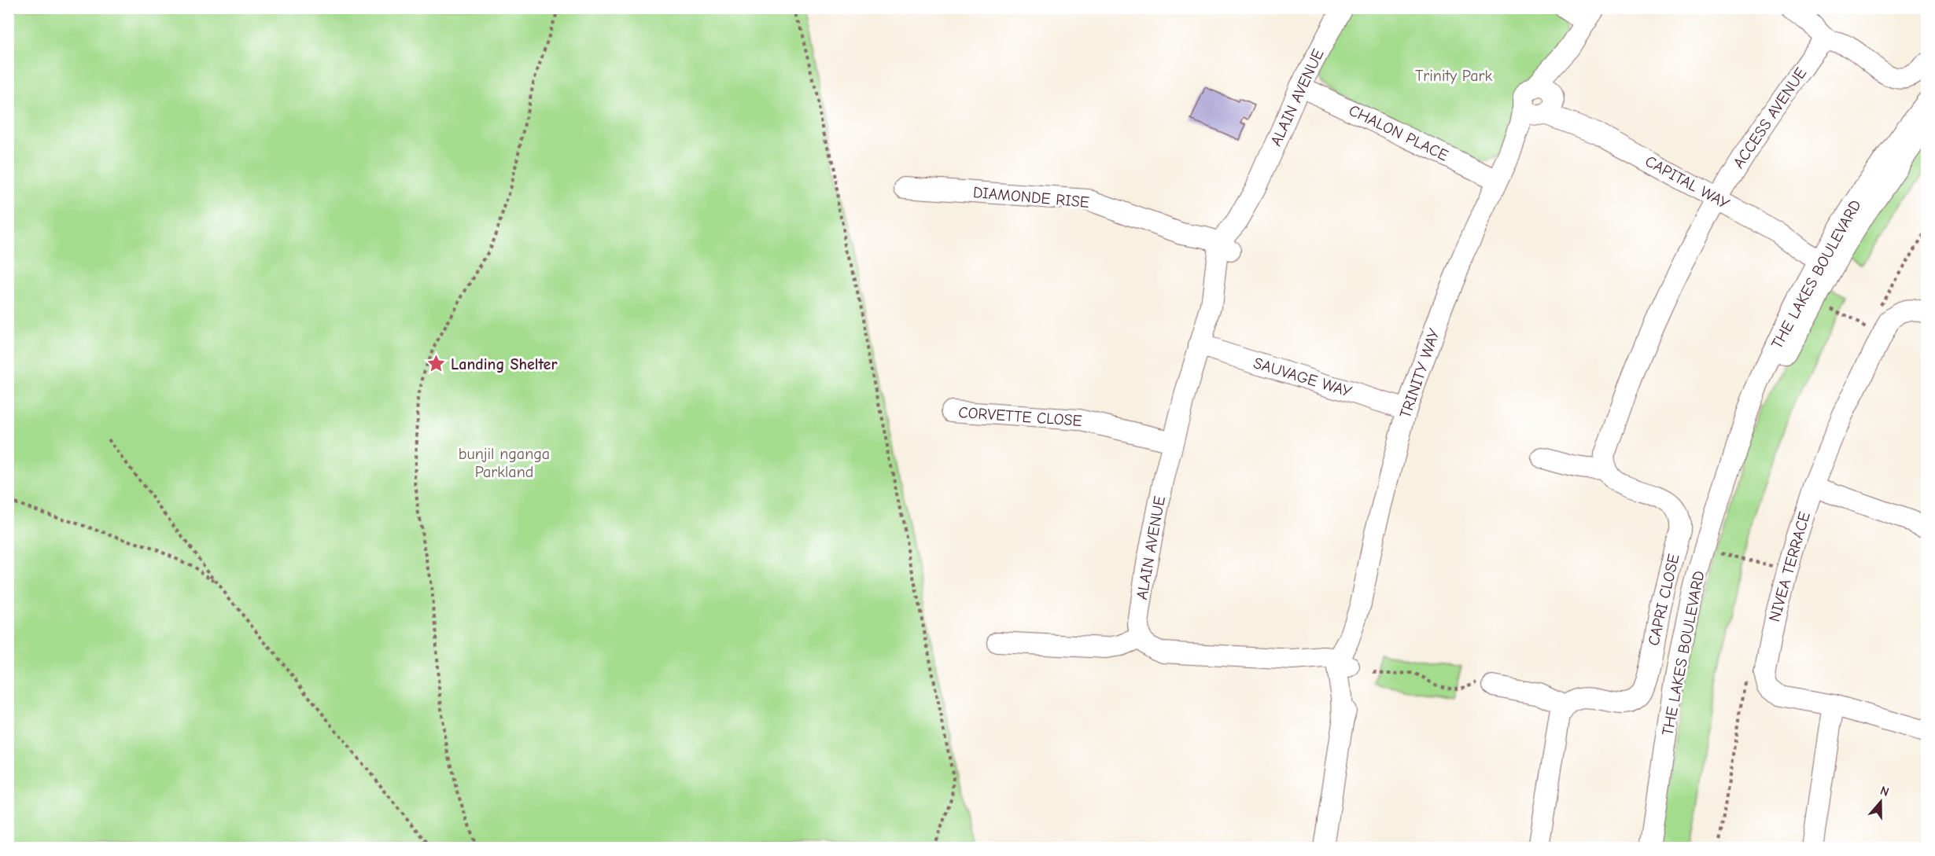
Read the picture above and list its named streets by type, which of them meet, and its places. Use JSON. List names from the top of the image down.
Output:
{
  "streets": {
    "street": [
      "ALAIN AVENUE",
      "ACCESS AVENUE",
      "CHALON PLACE",
      "CAPITAL WAY",
      "DIAMONDE RISE",
      "THE LAKES BOULEVARD",
      "TRINITY WAY",
      "SAUVAGE WAY",
      "CORVETTE CLOSE",
      "NIVEA TERRACE",
      "CAPRI CLOSE"
    ]
  },
  "crossings": [
    ["ALAIN AVENUE", "CHALON PLACE"],
    ["ALAIN AVENUE", "DIAMONDE RISE"],
    ["ALAIN AVENUE", "SAUVAGE WAY"],
    ["ALAIN AVENUE", "CORVETTE CLOSE"],
    ["ACCESS AVENUE", "CAPITAL WAY"],
    ["CHALON PLACE", "TRINITY WAY"],
    ["CAPITAL WAY", "THE LAKES BOULEVARD"],
    ["CAPITAL WAY", "TRINITY WAY"],
    ["TRINITY WAY", "SAUVAGE WAY"]
  ],
  "parks": ["Trinity Park", "bunjil nganga Parkland"],
  "places": {
    "place": ["Landing Shelter"]
  },
  "north": "top"
}
